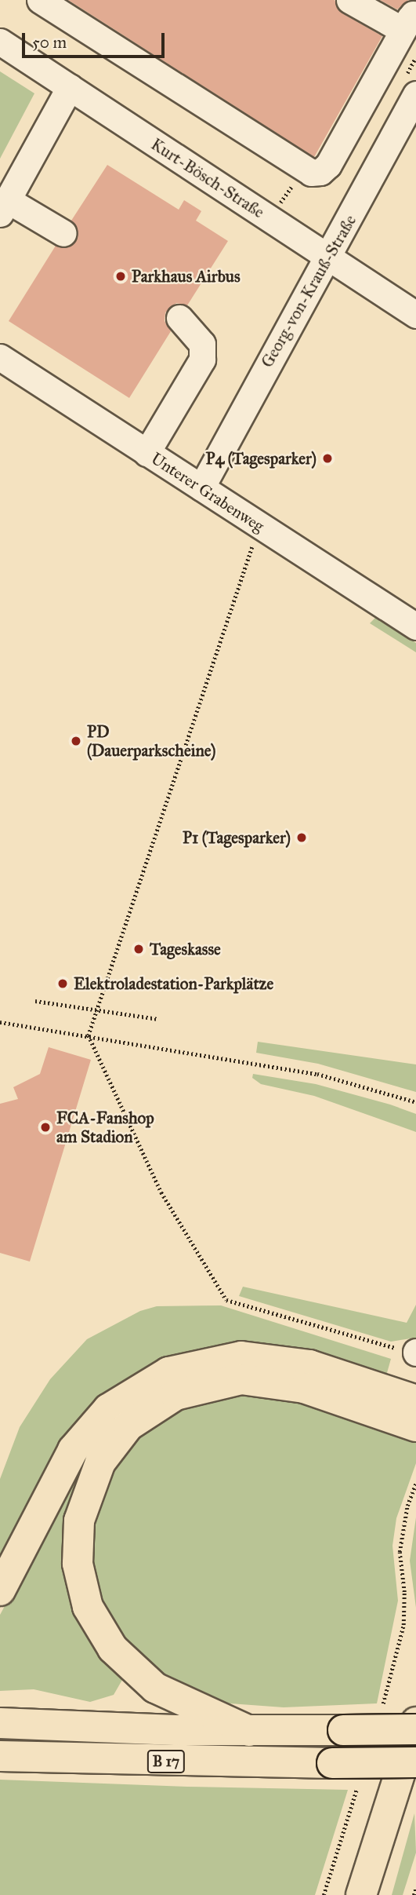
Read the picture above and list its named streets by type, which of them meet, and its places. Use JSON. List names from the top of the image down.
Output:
{
  "streets": {
    "main road": ["B 17"],
    "street": ["Kurt-Bösch-Straße", "Georg-von-Krauß-Straße", "Unterer Grabenweg"]
  },
  "crossings": [
    ["Kurt-Bösch-Straße", "Georg-von-Krauß-Straße"],
    ["Georg-von-Krauß-Straße", "Unterer Grabenweg"]
  ],
  "places": [
    "Parkhaus Airbus",
    "P4 (Tagesparker)",
    "PD (Dauerparkscheine)",
    "P1 (Tagesparker)",
    "Tageskasse",
    "Elektroladestation-Parkplätze",
    "FCA-Fanshop am Stadion"
  ],
  "scale_bar": "50 m"
}
